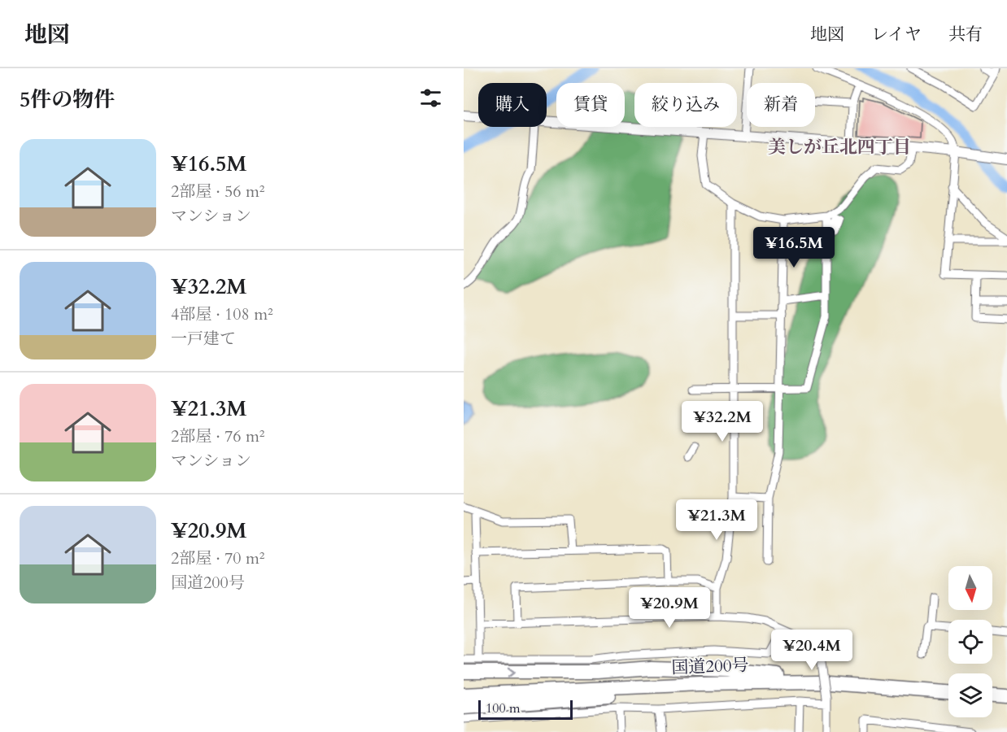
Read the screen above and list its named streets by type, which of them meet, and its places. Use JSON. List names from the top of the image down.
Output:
{
  "streets": {
    "highway": ["国道200号"]
  },
  "districts": ["美しが丘北四丁目"],
  "scale_bar": "100 m",
  "north": "bottom",
  "page": {
    "header": "地図",
    "nav": ["地図", "レイヤ", "共有"],
    "heading": "5件の物件",
    "chip": [
      "購入",
      "賃貸",
      "絞り込み",
      "新着"
    ],
    "list": [
      {
        "name": "¥16.5M",
        "note": "2部屋 · 56 m² · マンション"
      },
      {
        "name": "¥32.2M",
        "note": "4部屋 · 108 m² · 一戸建て"
      },
      {
        "name": "¥21.3M",
        "note": "2部屋 · 76 m² · マンション"
      },
      {
        "name": "¥20.9M",
        "note": "2部屋 · 70 m² · 国道200号"
      }
    ],
    "price": [
      "¥16.5M",
      "¥32.2M",
      "¥21.3M",
      "¥20.9M",
      "¥20.4M"
    ],
    "scale": "100 m"
  }
}
